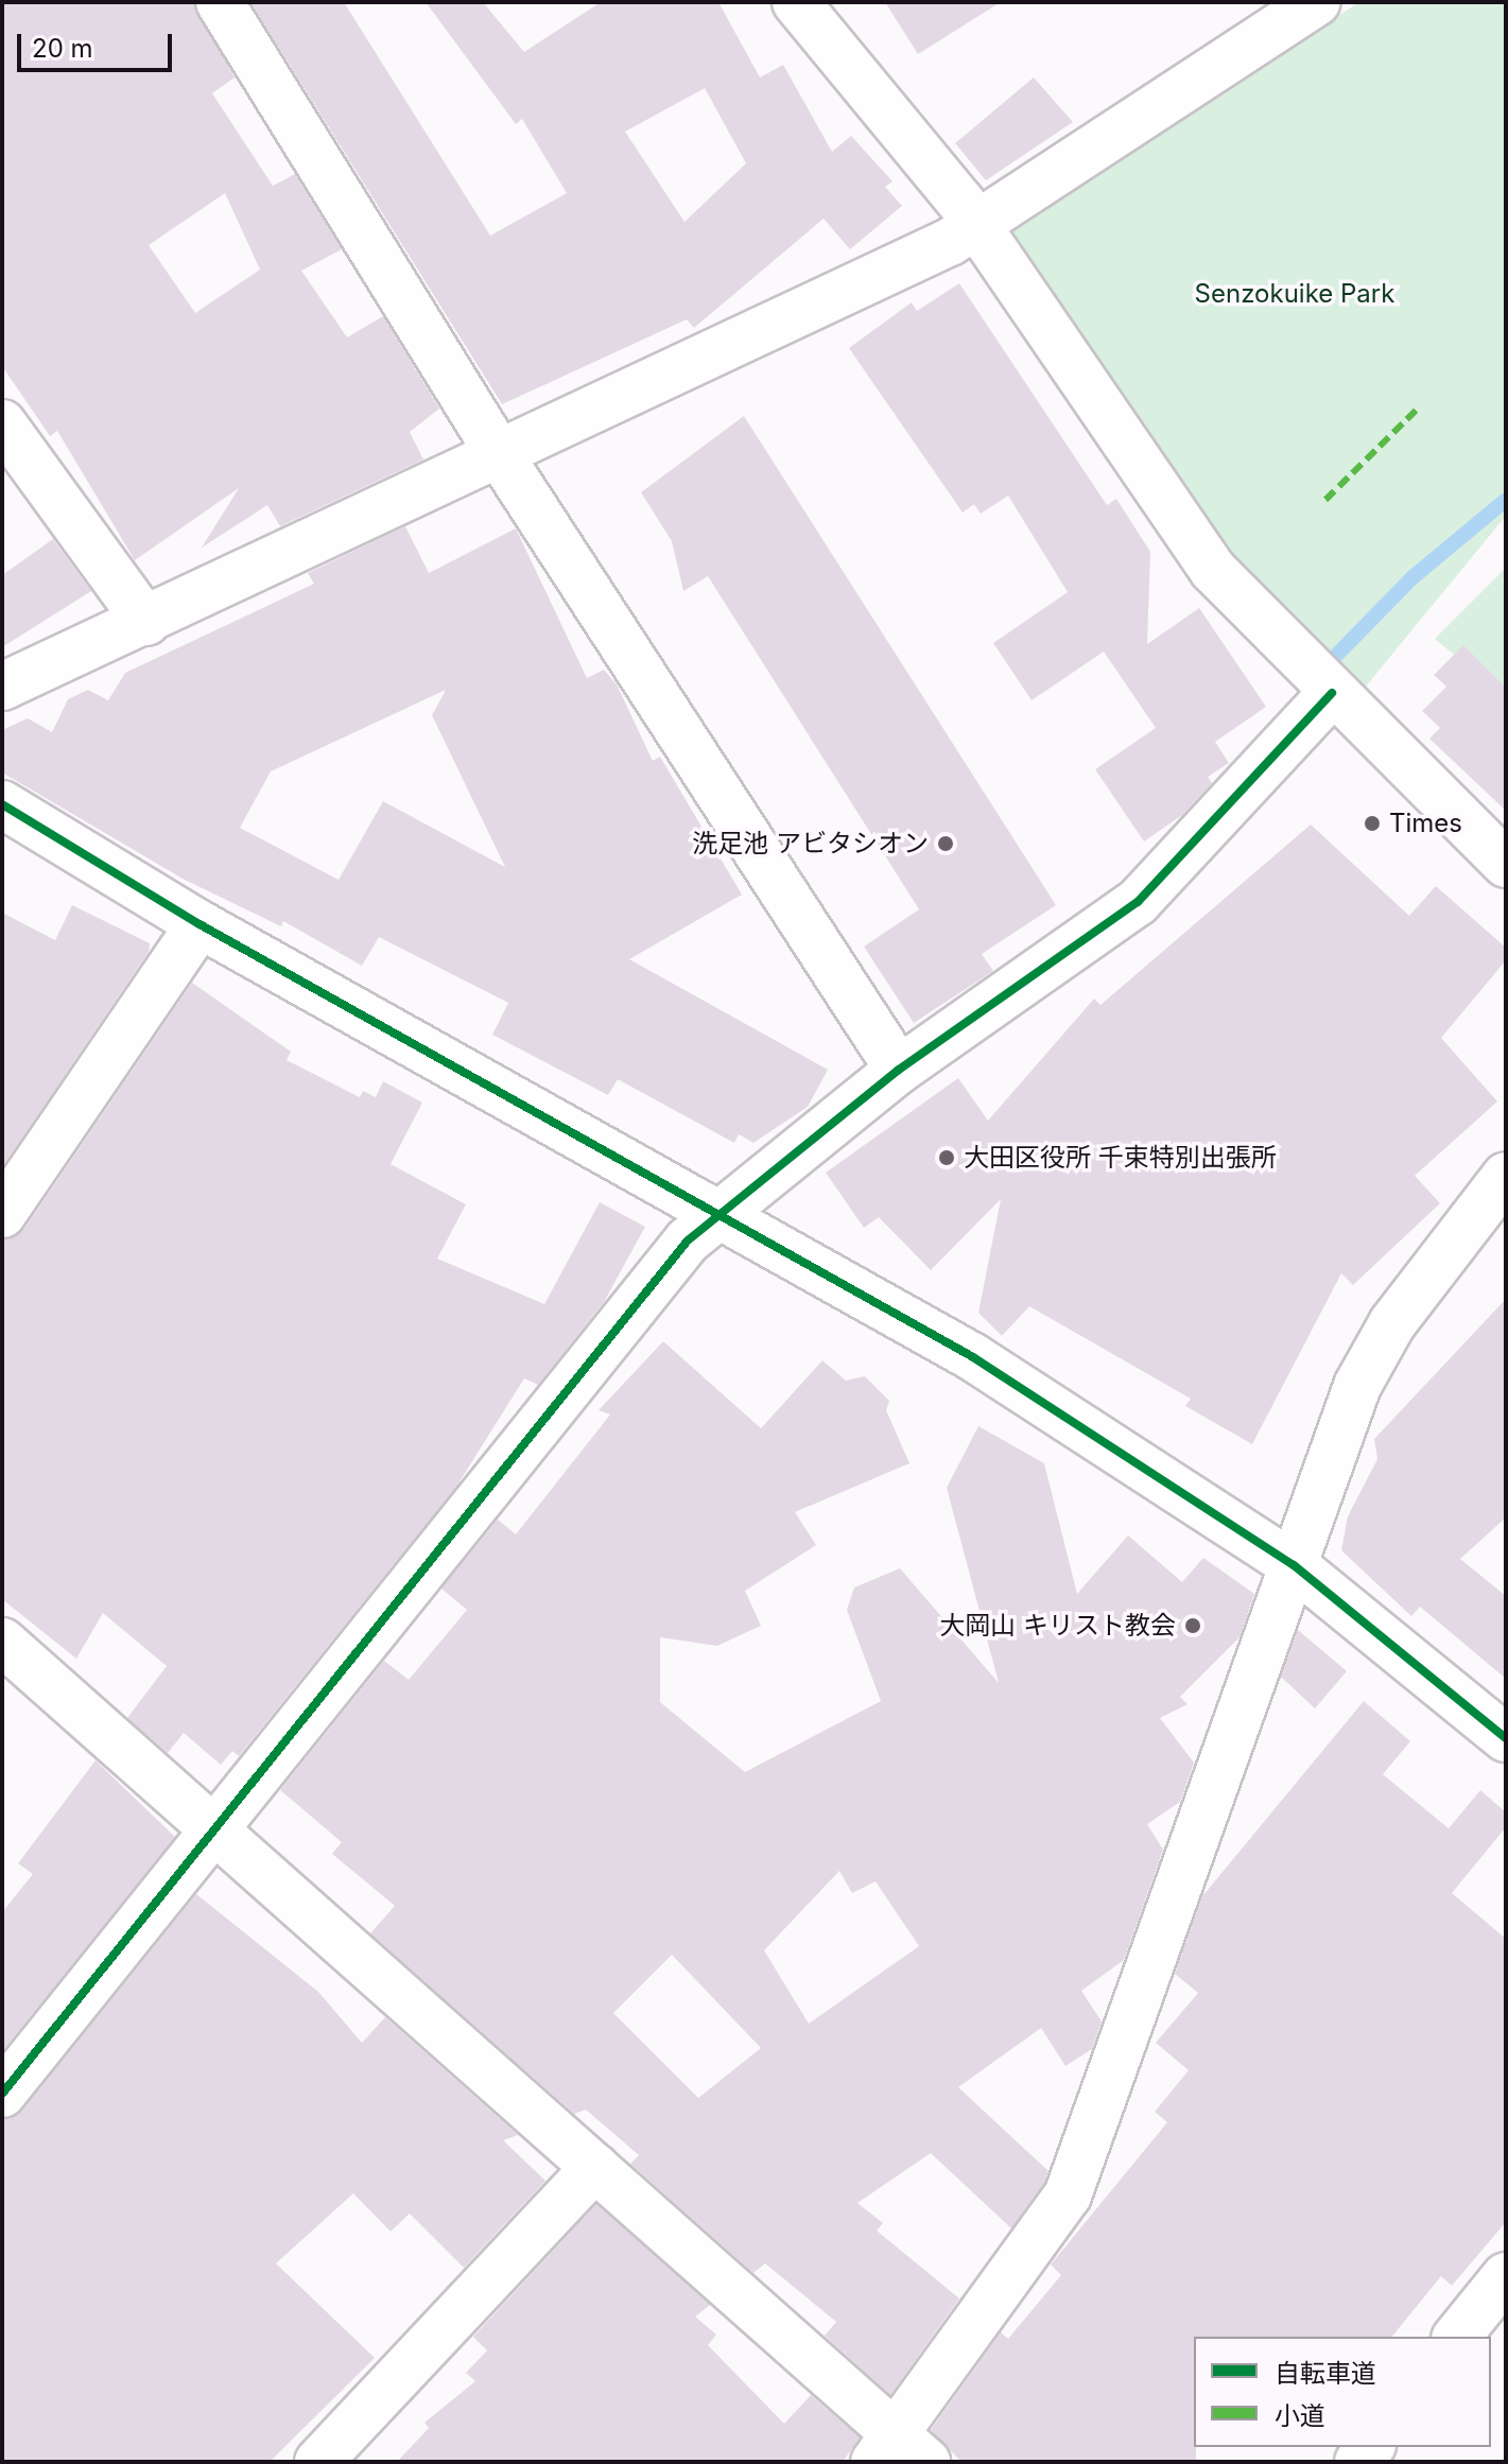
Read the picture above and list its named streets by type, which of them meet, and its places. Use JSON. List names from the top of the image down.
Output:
{
  "parks": ["Senzokuike Park"],
  "places": [
    "Times",
    "洗足池 アビタシオン",
    "大田区役所 千束特別出張所",
    "大岡山 キリスト教会"
  ],
  "legend": ["自転車道", "小道"],
  "scale_bar": "20 m"
}
